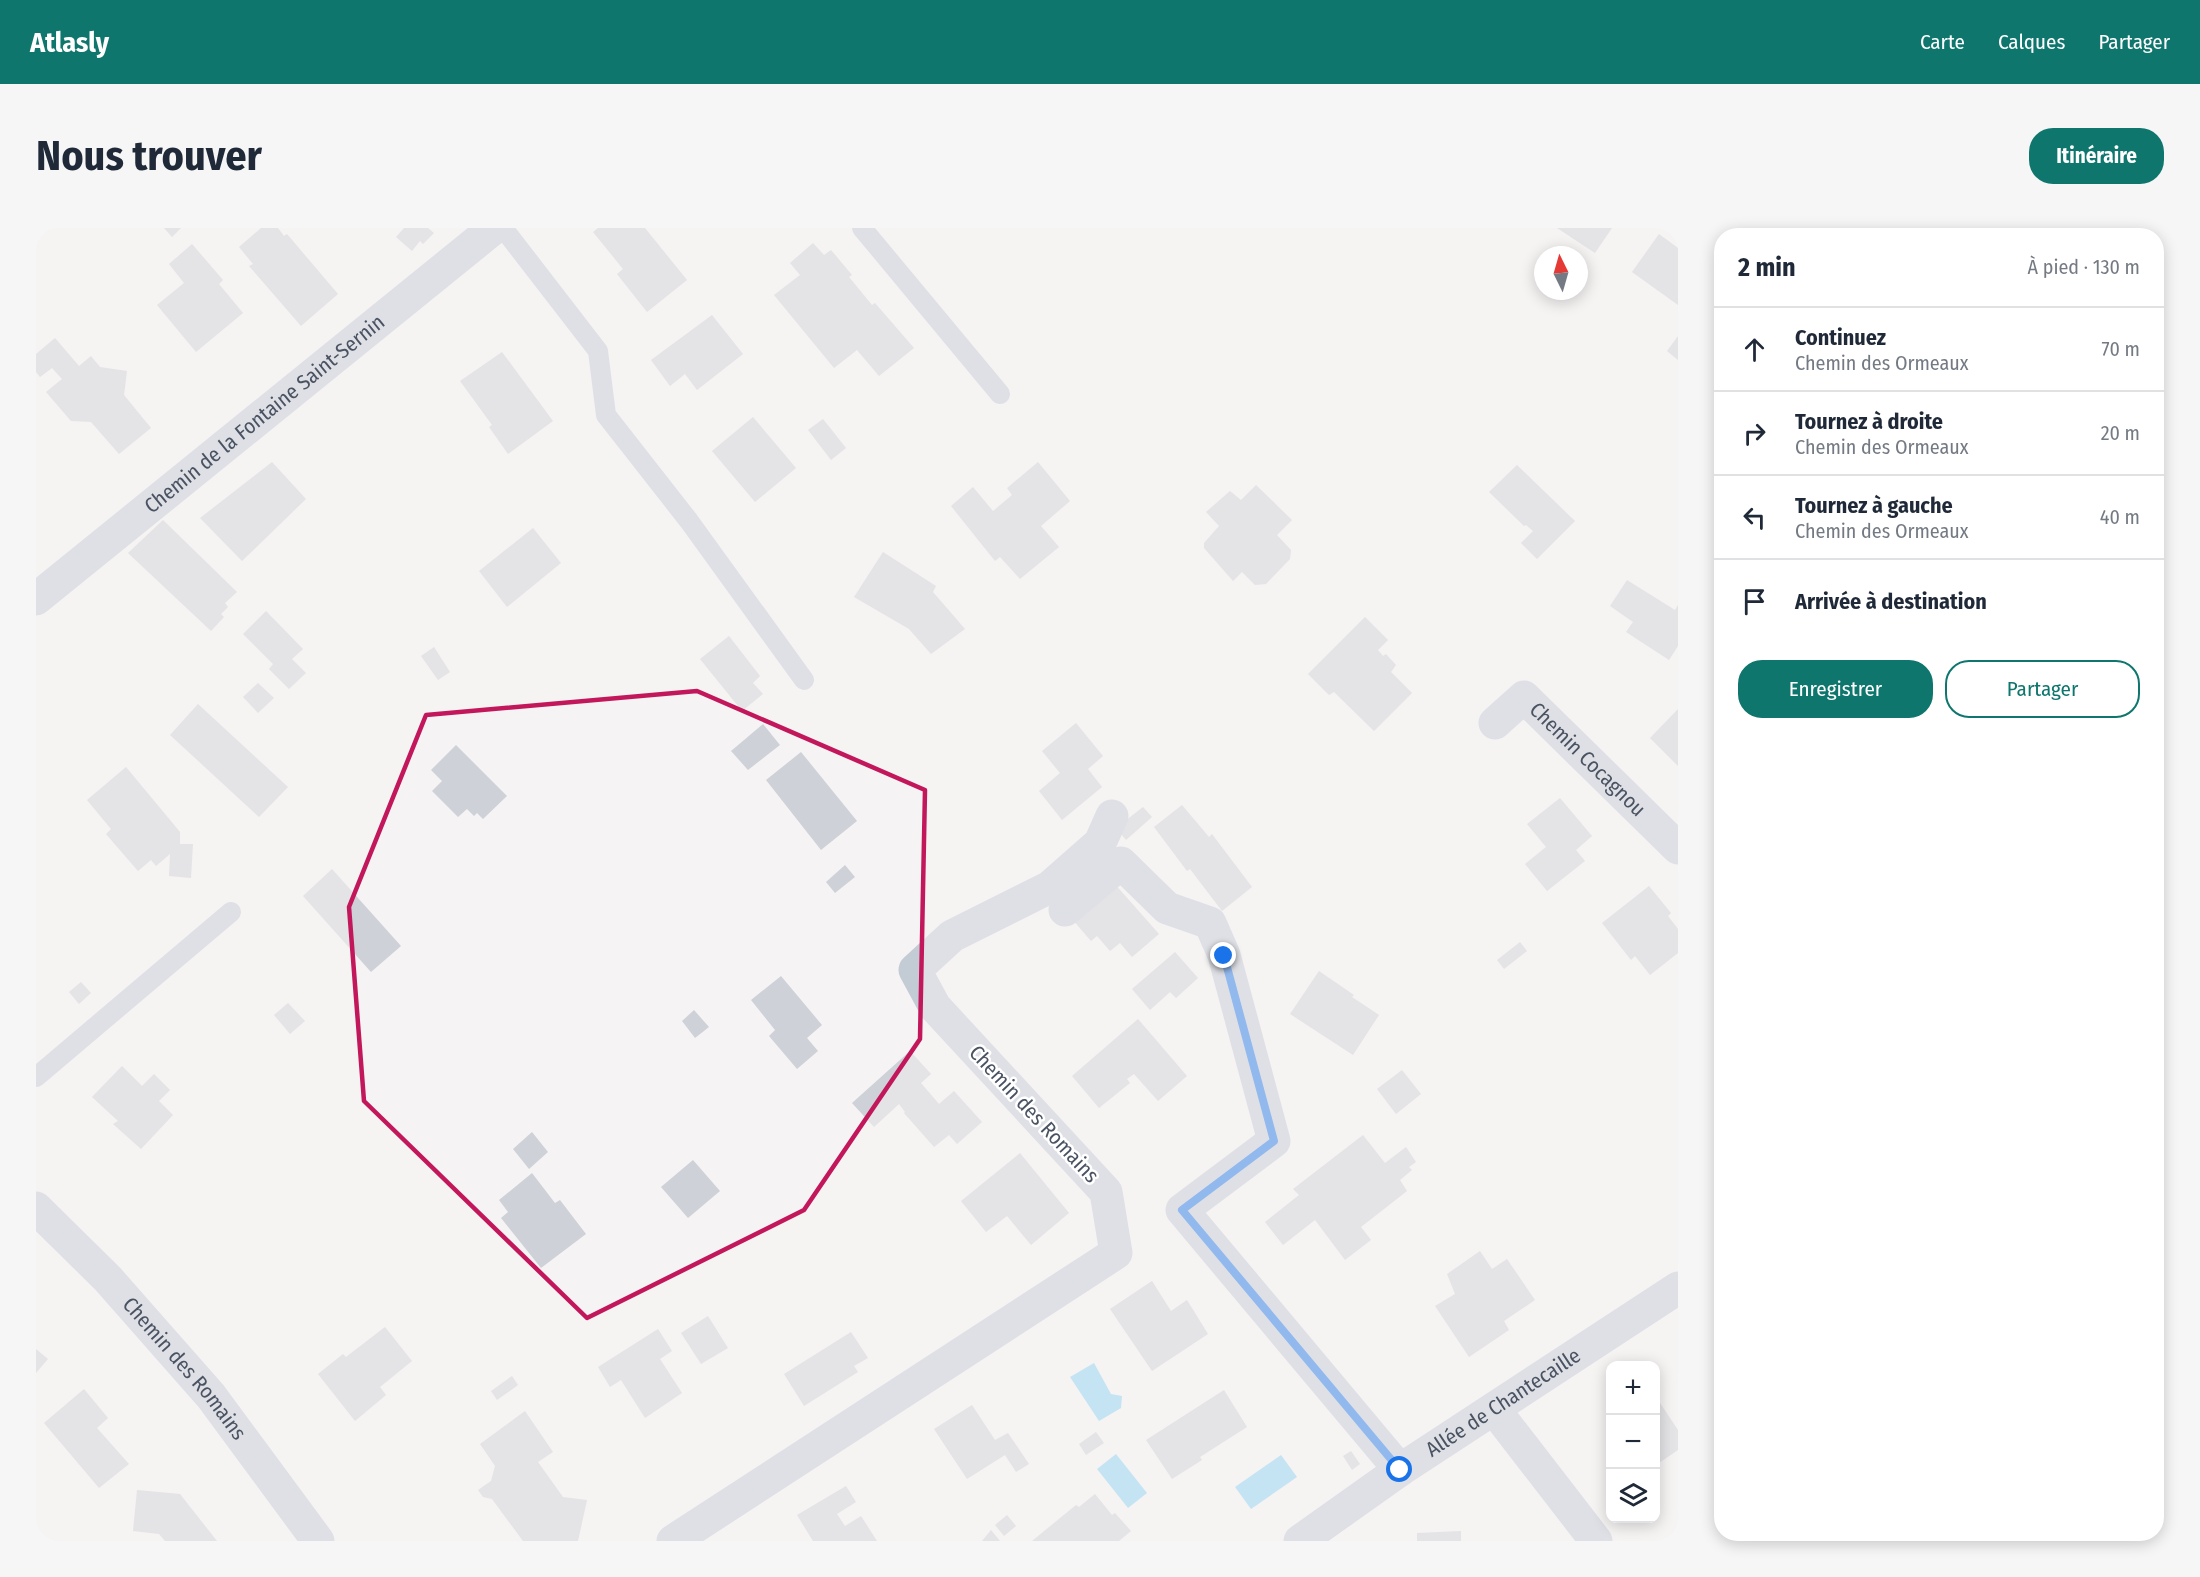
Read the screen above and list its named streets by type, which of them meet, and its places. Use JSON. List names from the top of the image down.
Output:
{
  "streets": {
    "street": [
      "Chemin de la Fontaine Saint-Sernin",
      "Chemin Cocagnou",
      "Chemin des Romains",
      "Allée de Chantecaille"
    ]
  },
  "north": "top",
  "page": {
    "header": "Atlasly",
    "nav": ["Carte", "Calques", "Partager"],
    "buttons": [
      "Itinéraire",
      ["Enregistrer", "Partager"]
    ],
    "title": "Nous trouver",
    "heading": ["2 min", "À pied · 130 m"],
    "list": [
      ["Continuez", "Chemin des Ormeaux", "70 m"],
      ["Tournez à droite", "Chemin des Ormeaux", "20 m"],
      ["Tournez à gauche", "Chemin des Ormeaux", "40 m"],
      "Arrivée à destination"
    ],
    "map_buttons": ["+", "−"]
  }
}
